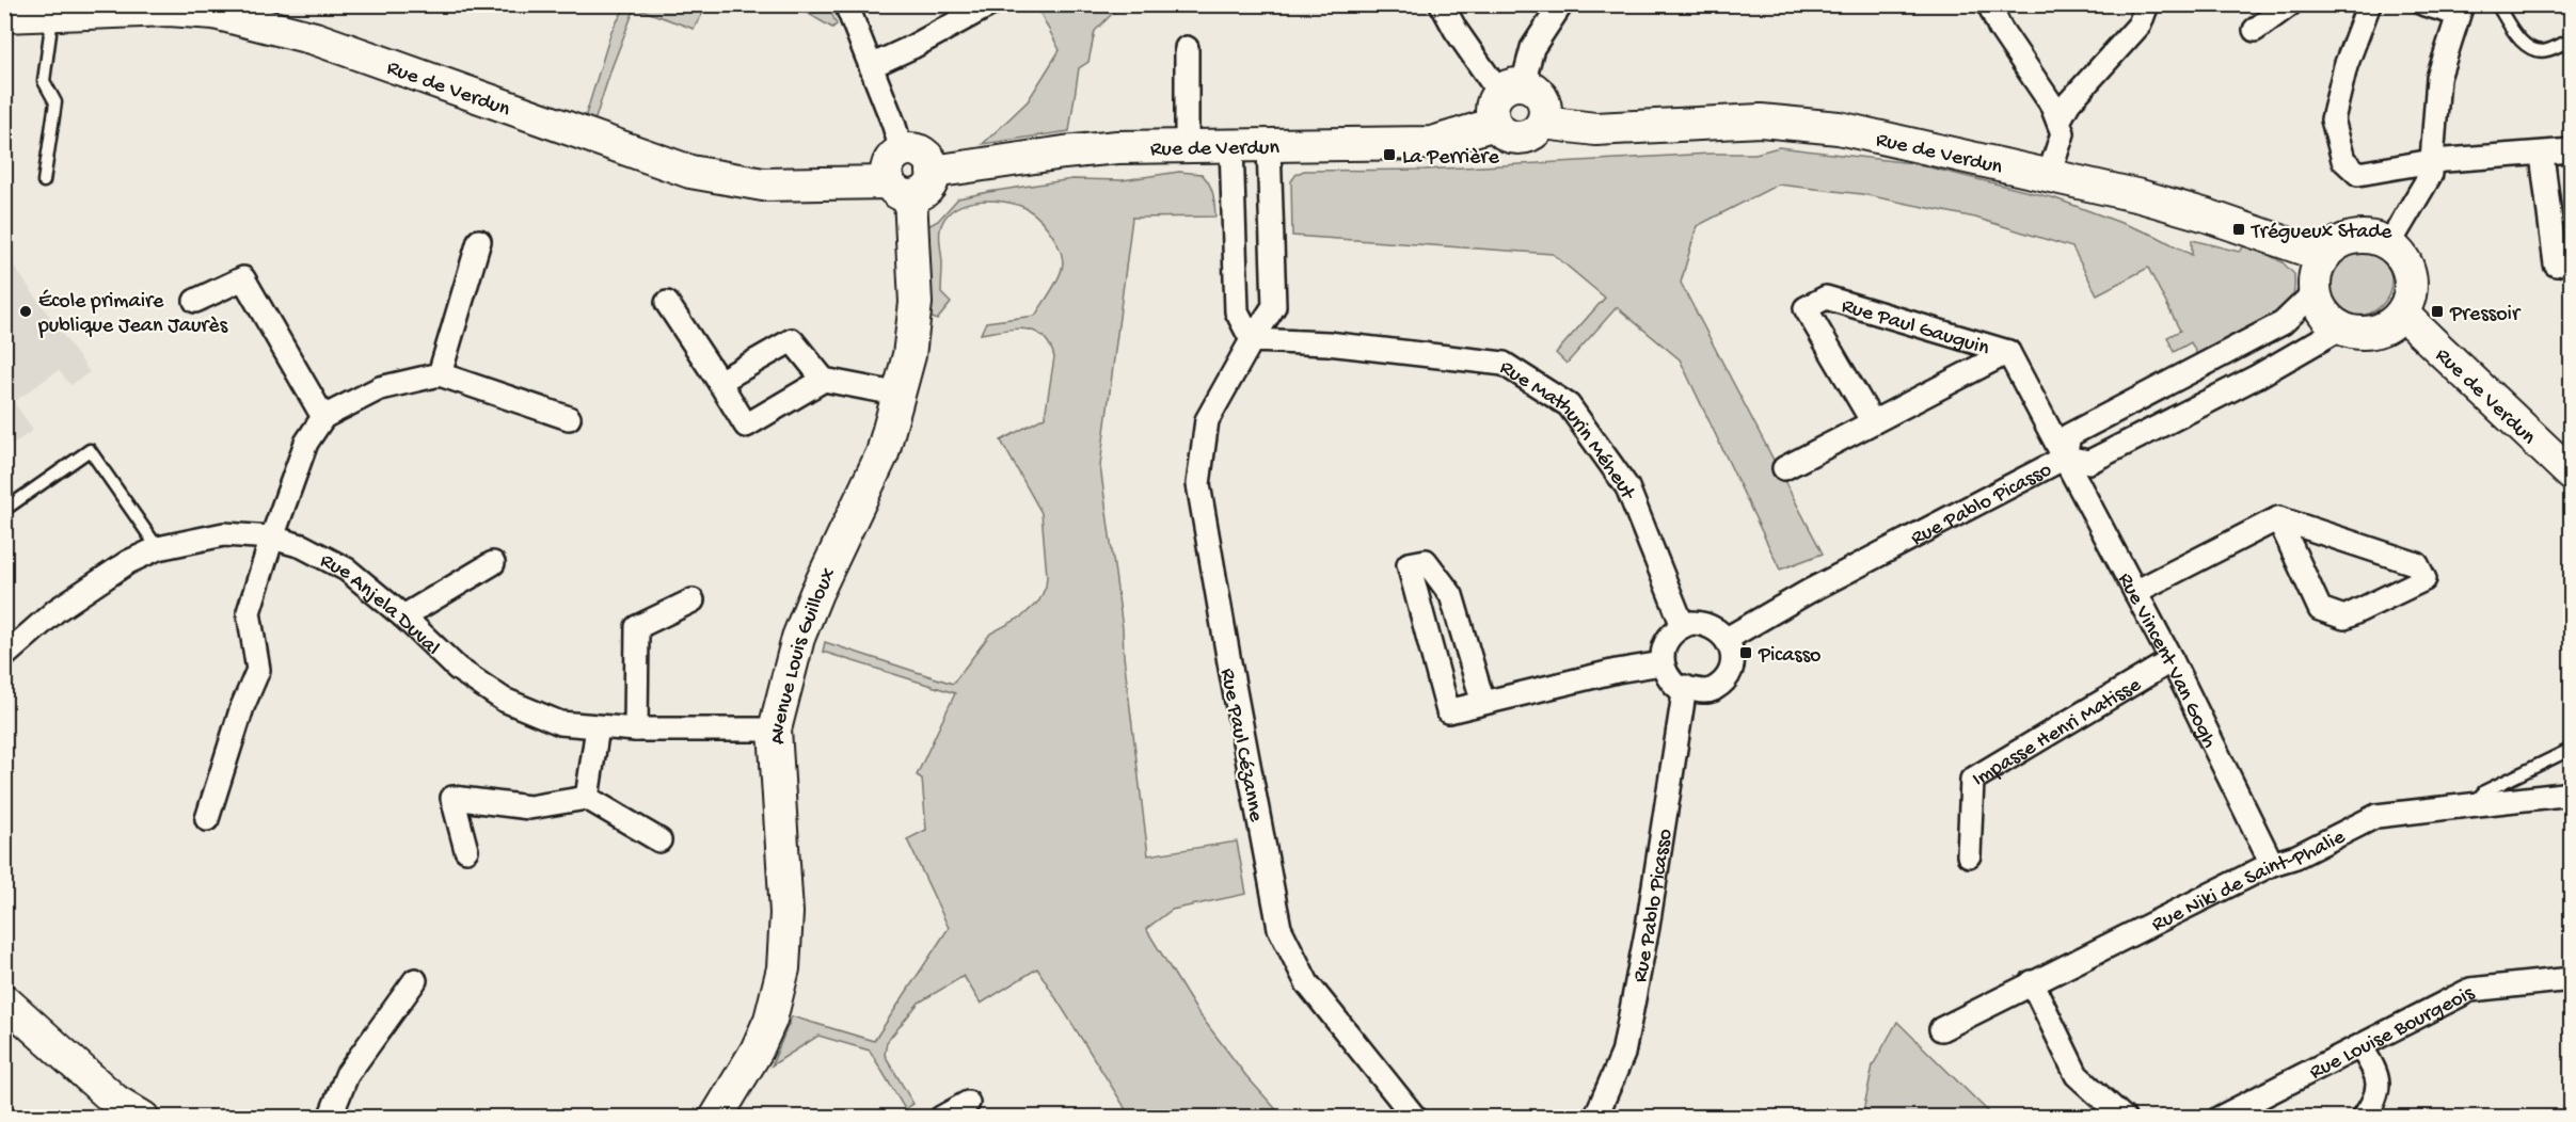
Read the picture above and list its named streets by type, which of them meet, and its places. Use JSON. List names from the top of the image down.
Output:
{
  "streets": {
    "street": [
      "Rue de Verdun",
      "Rue Paul Gauguin",
      "Rue Mathurin Méheut",
      "Rue Pablo Picasso",
      "Rue Anjela Duval",
      "Avenue Louis Guilloux",
      "Rue Vincent Van Gogh",
      "Impasse Henri Matisse",
      "Rue Paul Cézanne",
      "Rue Niki de Saint-Phalie",
      "Rue Louise Bourgeois"
    ]
  },
  "crossings": [
    ["Rue de Verdun", "Rue Pablo Picasso"],
    ["Rue de Verdun", "Avenue Louis Guilloux"],
    ["Rue de Verdun", "Rue Paul Cézanne"],
    ["Rue Paul Gauguin", "Rue Pablo Picasso"],
    ["Rue Paul Gauguin", "Rue Vincent Van Gogh"],
    ["Rue Mathurin Méheut", "Rue Pablo Picasso"],
    ["Rue Mathurin Méheut", "Rue Paul Cézanne"],
    ["Rue Pablo Picasso", "Rue Vincent Van Gogh"],
    ["Rue Anjela Duval", "Avenue Louis Guilloux"],
    ["Rue Vincent Van Gogh", "Impasse Henri Matisse"],
    ["Rue Vincent Van Gogh", "Rue Niki de Saint-Phalie"]
  ],
  "places": {
    "transit": [
      "La Perrière",
      "Trégueux Stade",
      "Pressoir",
      "Picasso"
    ],
    "other": ["École primaire publique Jean Jaurès"]
  }
}
